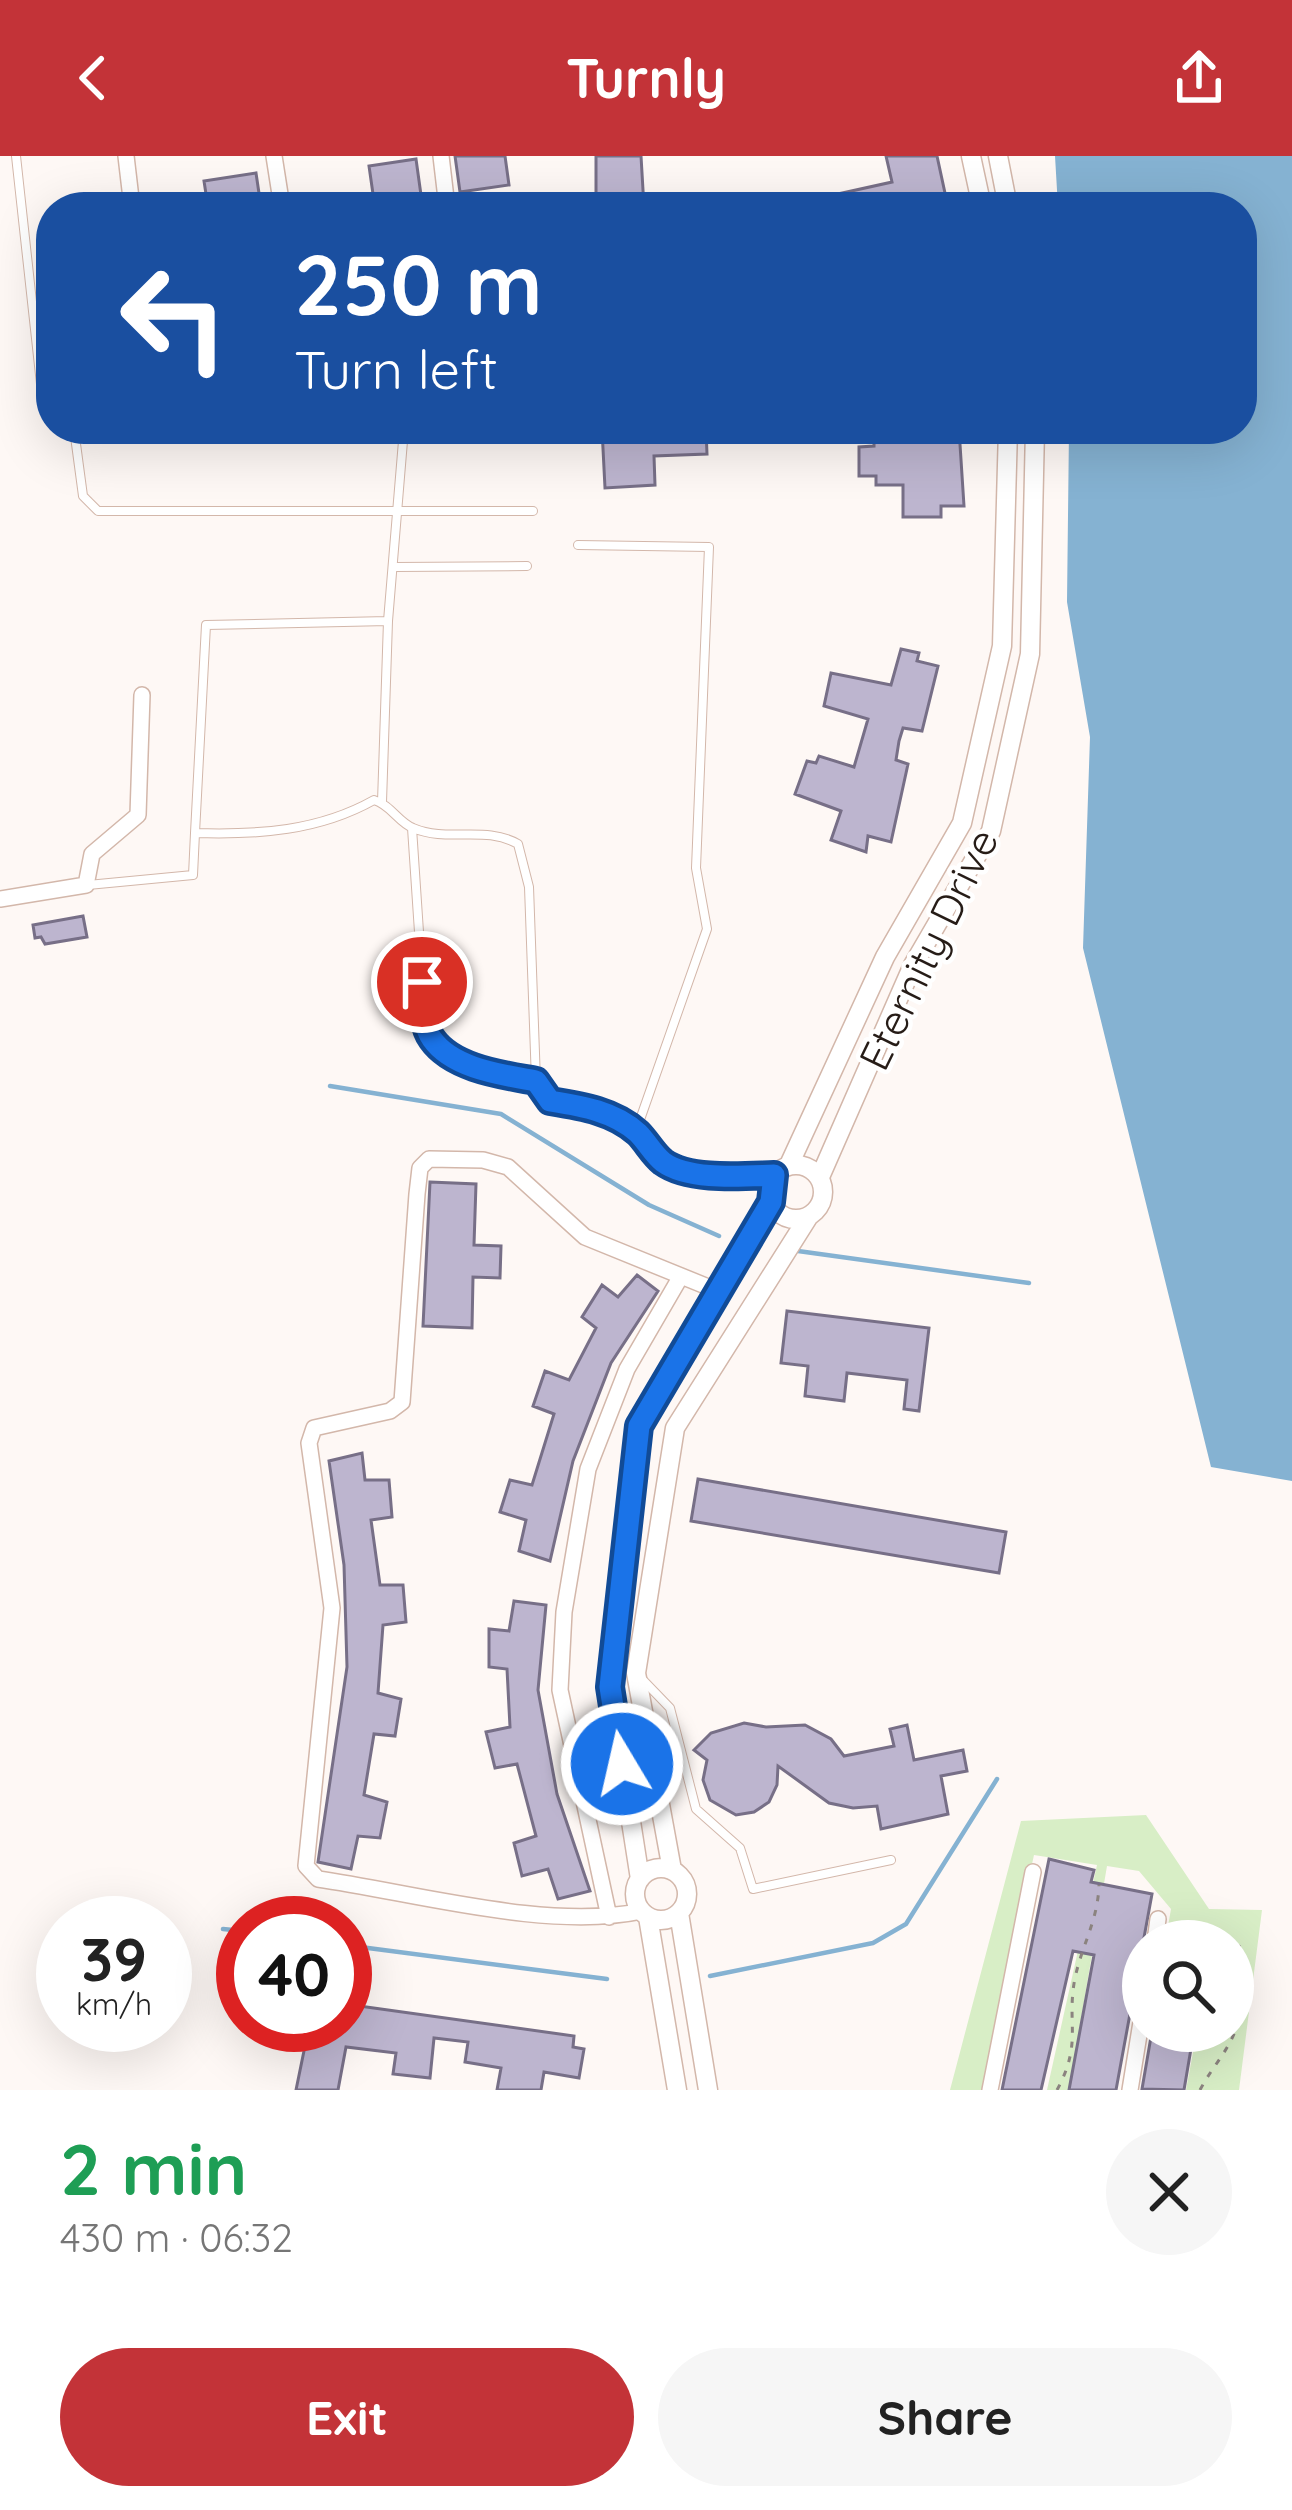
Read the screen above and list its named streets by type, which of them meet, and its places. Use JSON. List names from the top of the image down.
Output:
{
  "streets": {
    "street": ["Eternity Drive"]
  },
  "page": {
    "header": "Turnly",
    "turn": ["250 m", "Turn left"],
    "speed": "39 km/h",
    "limit": "40",
    "heading": ["2 min", "430 m · 06:32"],
    "buttons": ["Exit", "Share"]
  }
}
